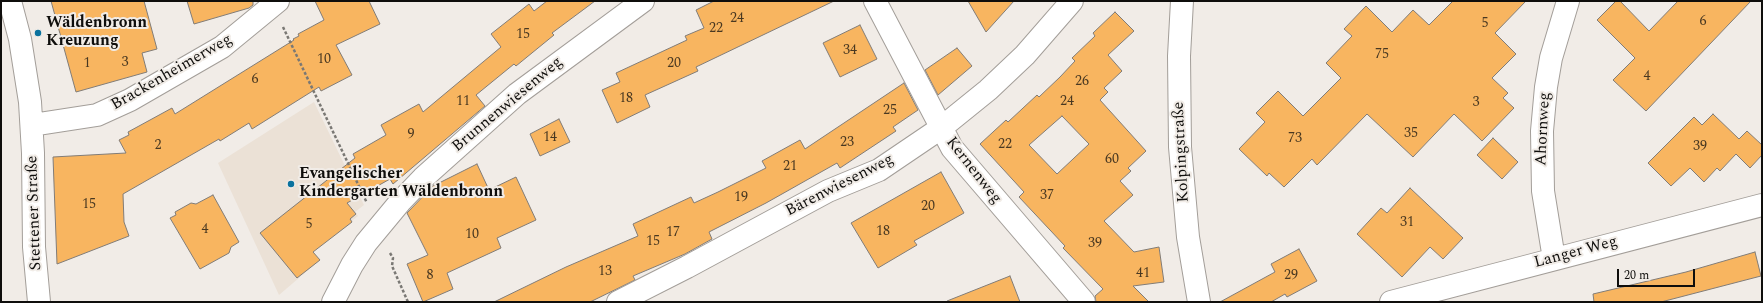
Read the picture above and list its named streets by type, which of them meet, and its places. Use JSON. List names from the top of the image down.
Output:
{
  "streets": {
    "street": [
      "Brackenheimerweg",
      "Brunnenwiesenweg",
      "Ahornweg",
      "Kolpingstraße",
      "Kernenweg",
      "Bärenwiesenweg",
      "Stettener Straße",
      "Langer Weg"
    ]
  },
  "crossings": [
    ["Brackenheimerweg", "Stettener Straße"],
    ["Ahornweg", "Langer Weg"],
    ["Kernenweg", "Bärenwiesenweg"]
  ],
  "places": ["Wäldenbronn Kreuzung", "Evangelischer Kindergarten Wäldenbronn"],
  "house_numbers": [
    "24",
    "6",
    "5",
    "22",
    "15",
    "34",
    "75",
    "10",
    "3",
    "1",
    "20",
    "4",
    "6",
    "26",
    "18",
    "11",
    "24",
    "3",
    "25",
    "35",
    "9",
    "14",
    "73",
    "23",
    "22",
    "2",
    "39",
    "60",
    "21",
    "37",
    "19",
    "15",
    "20",
    "31",
    "5",
    "4",
    "18",
    "17",
    "10",
    "15",
    "39",
    "13",
    "41",
    "8",
    "29"
  ],
  "scale_bar": "20 m"
}
